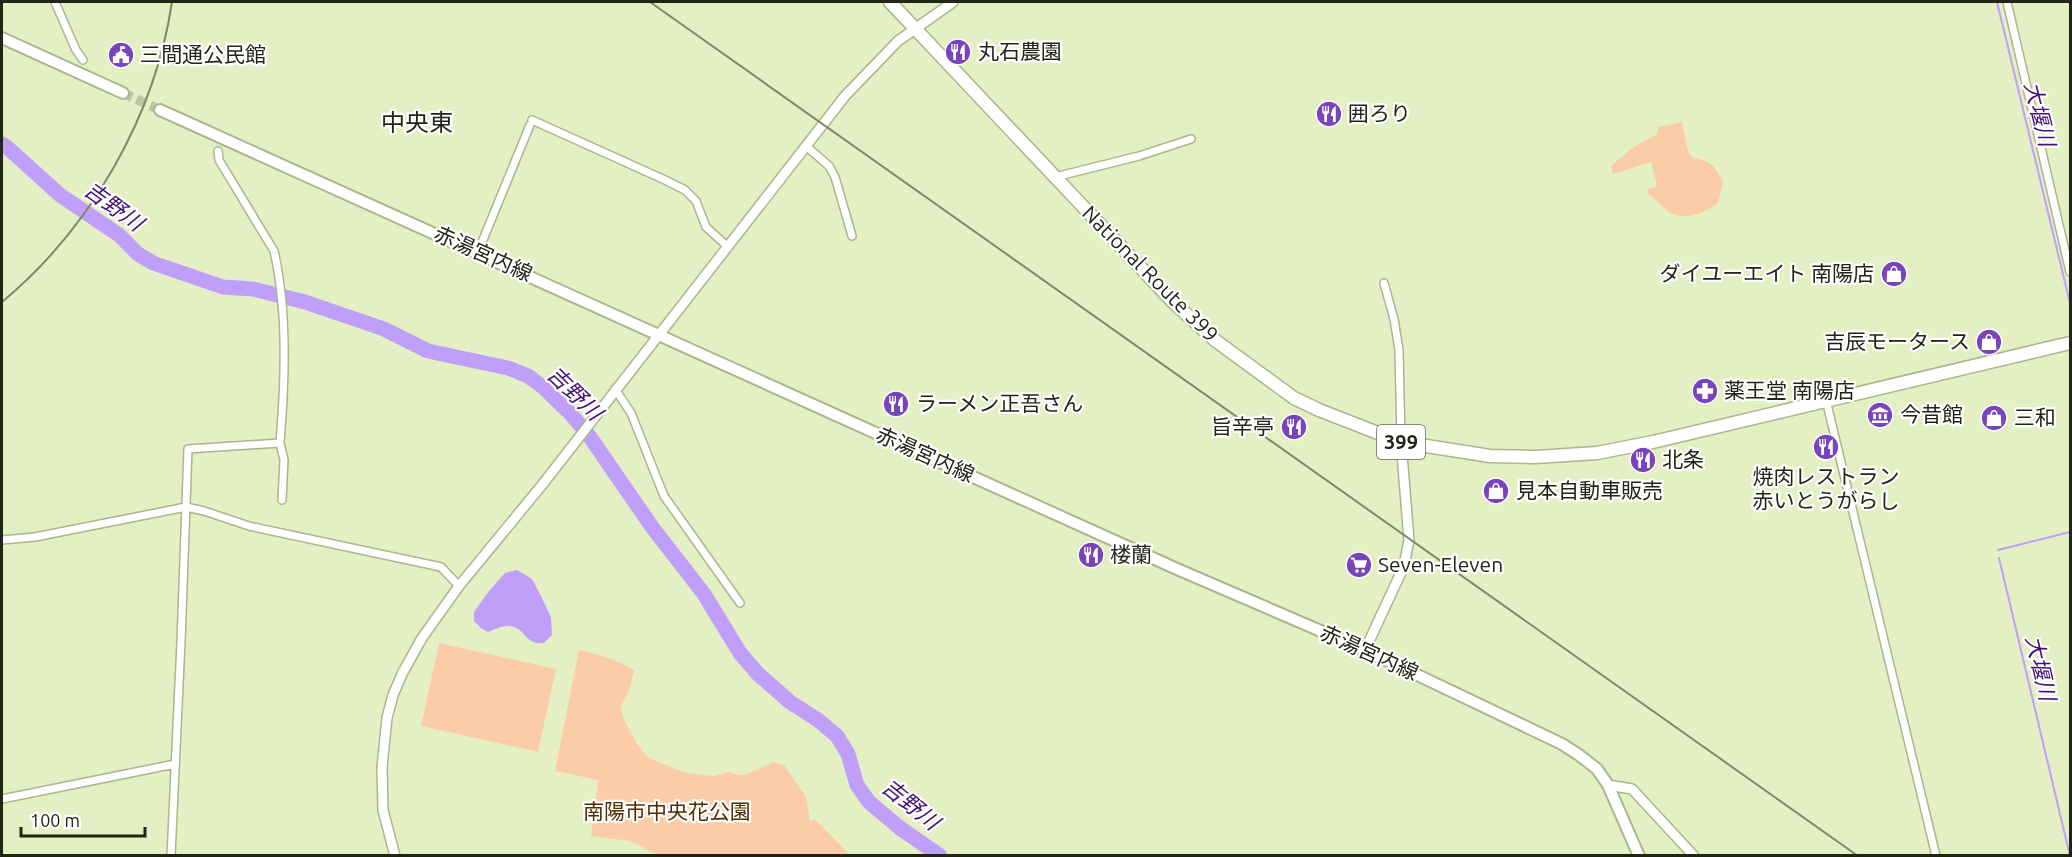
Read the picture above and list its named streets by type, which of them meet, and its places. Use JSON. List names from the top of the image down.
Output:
{
  "streets": {
    "highway": ["National Route 399", "399"],
    "main road": ["赤湯宮内線"]
  },
  "districts": ["中央東"],
  "water": ["大堰川", "吉野川"],
  "parks": ["南陽市中央花公園"],
  "places": {
    "restaurant": [
      "丸石農園",
      "囲ろり",
      "ラーメン正吾さん",
      "旨辛亭",
      "焼肉レストラン 赤いとうがらし",
      "北条",
      "楼蘭"
    ],
    "public building": ["三間通公民館"],
    "shop": [
      "ダイユーエイト 南陽店",
      "吉辰モータース",
      "三和",
      "見本自動車販売"
    ],
    "pharmacy": ["薬王堂 南陽店"],
    "museum": ["今昔館"],
    "supermarket": ["Seven-Eleven"]
  },
  "scale_bar": "100 m"
}
